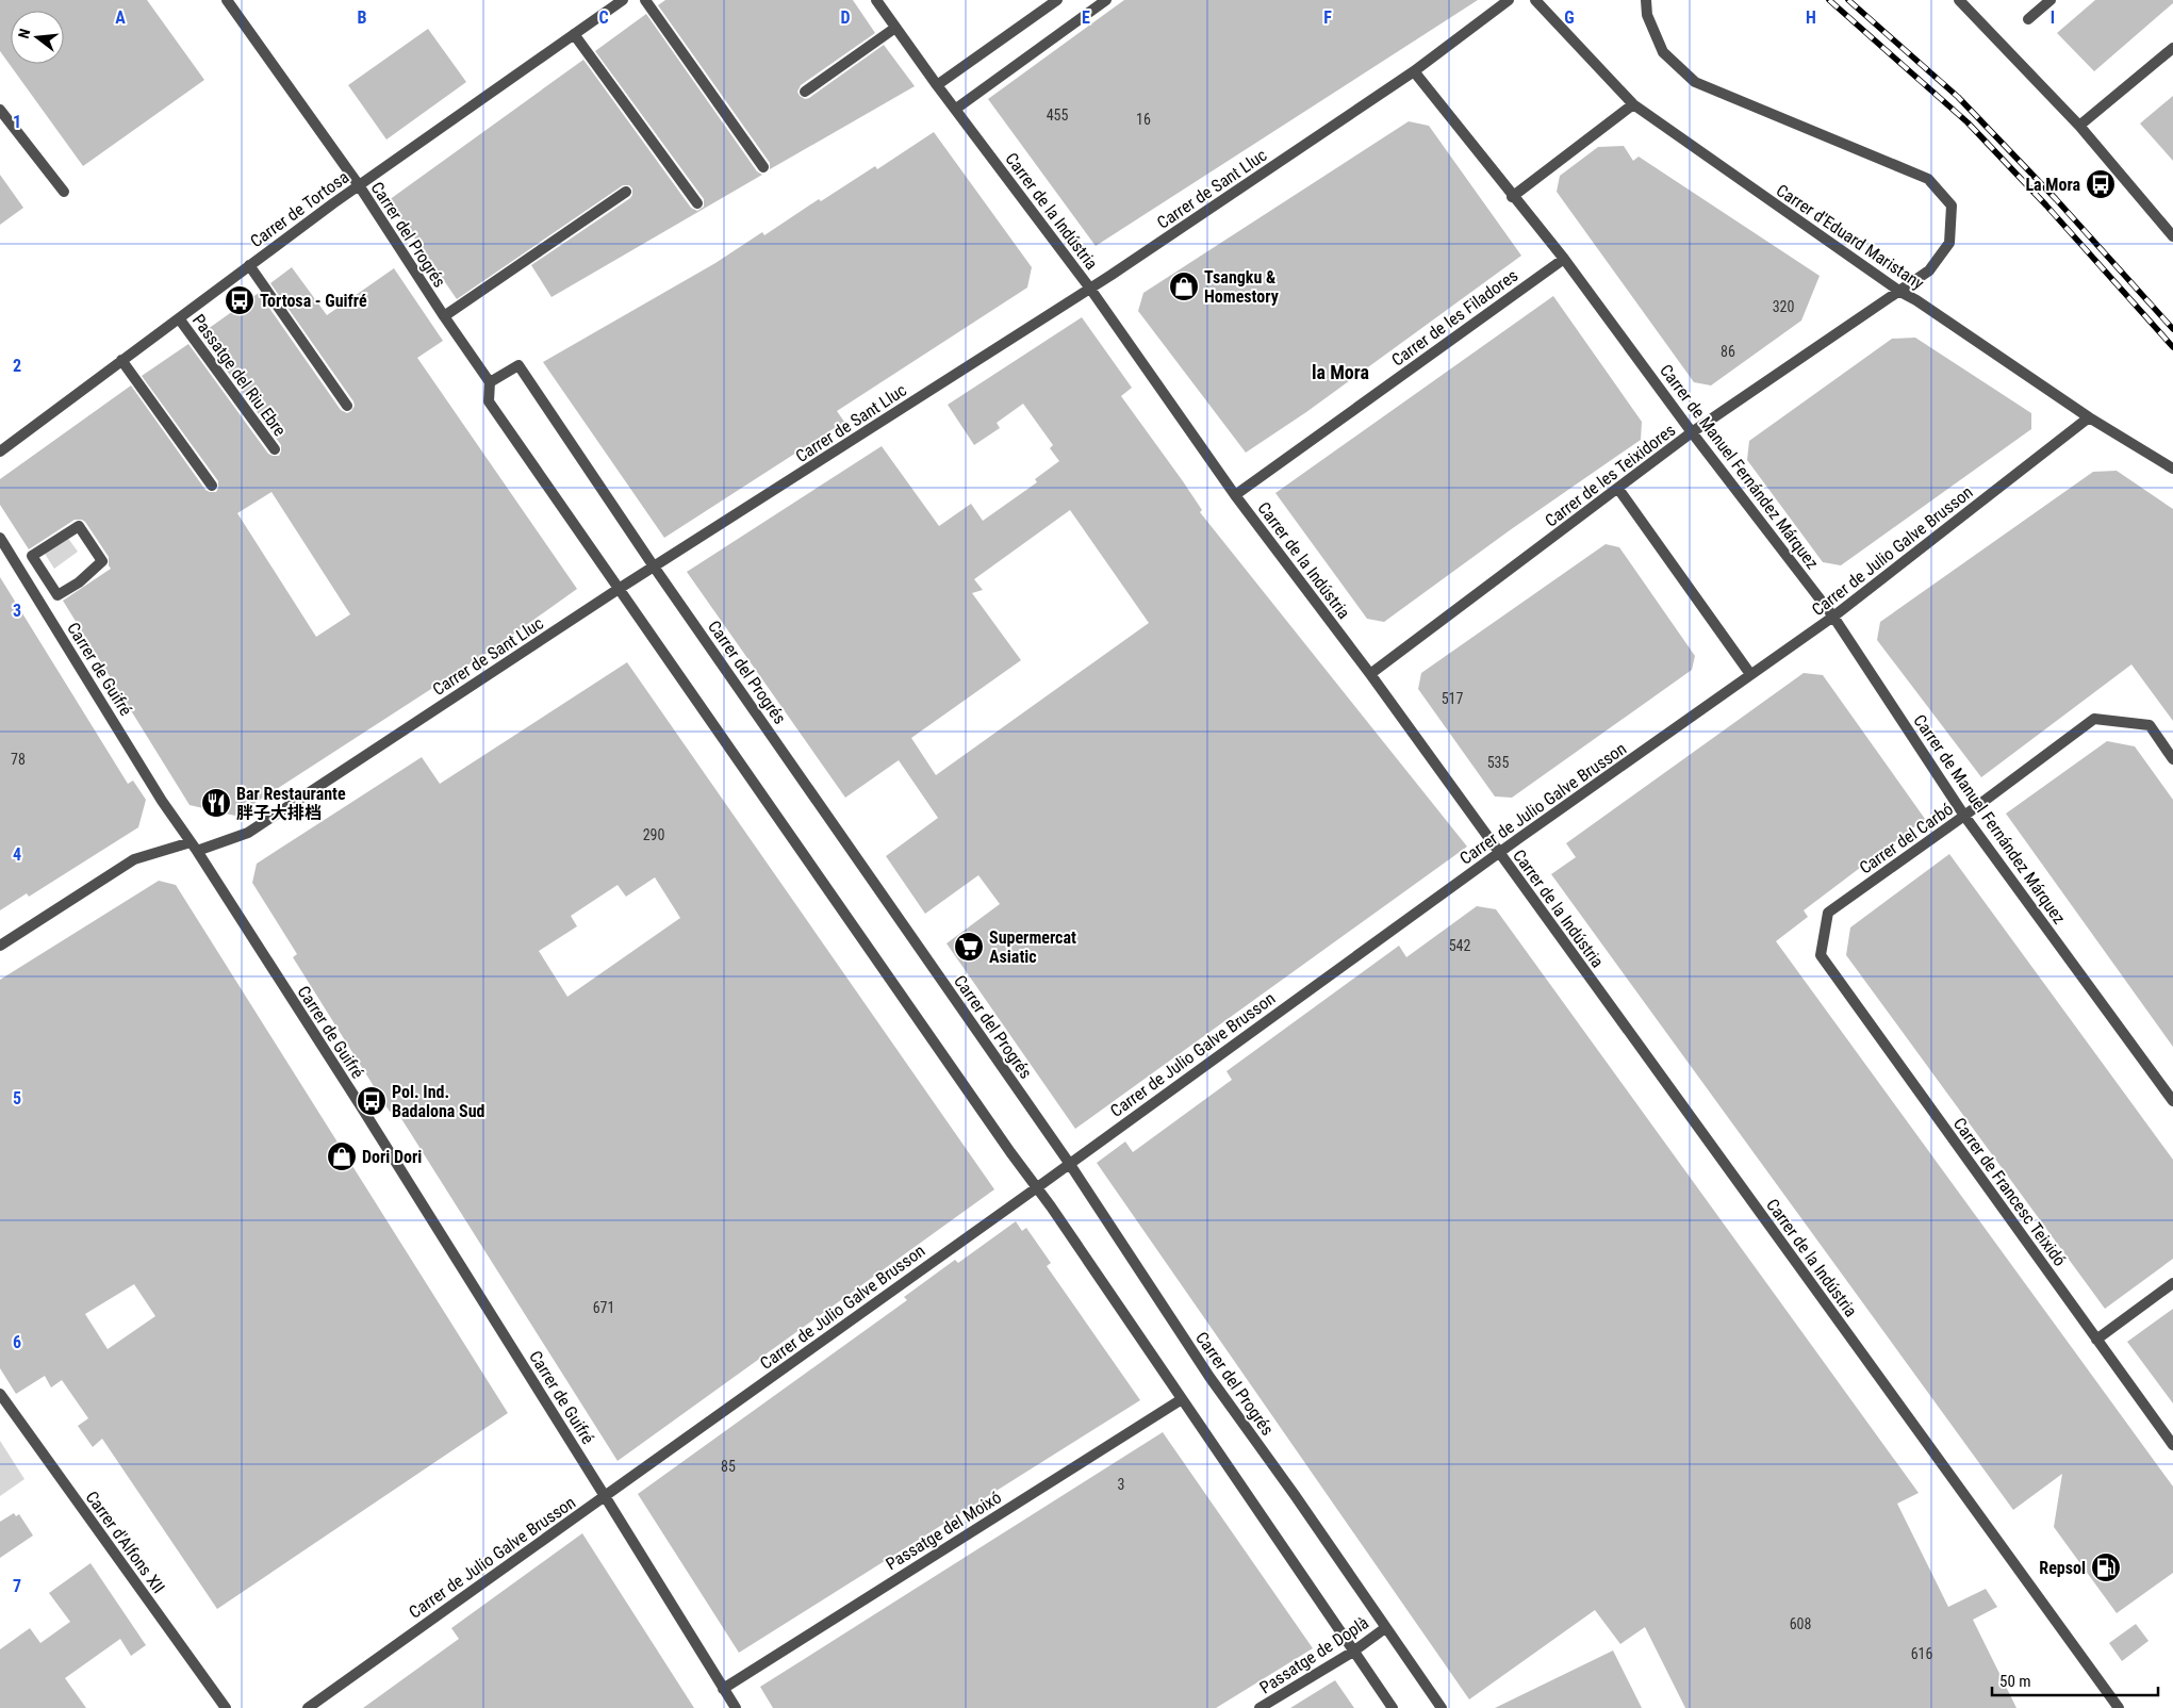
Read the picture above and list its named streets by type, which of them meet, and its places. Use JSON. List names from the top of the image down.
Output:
{
  "streets": {
    "street": [
      "Carrer de Sant Lluc",
      "Carrer de Tortosa",
      "Carrer de la Indústria",
      "Carrer del Progrés",
      "Carrer d'Eduard Maristany",
      "Carrer de les Filadores",
      "Passatge del Riu Ebre",
      "Carrer de Manuel Fernández Márquez",
      "Carrer de les Teixidores",
      "Carrer de Julio Galve Brusson",
      "Carrer de Guifré",
      "Carrer del Carbó",
      "Carrer de Francesc Teixidó",
      "Passatge del Moixó",
      "Carrer d'Alfons XII",
      "Passatge de Doplà"
    ]
  },
  "crossings": [
    ["Carrer de Sant Lluc", "Carrer de la Indústria"],
    ["Carrer de Sant Lluc", "Carrer del Progrés"],
    ["Carrer de Sant Lluc", "Carrer de Manuel Fernández Márquez"],
    ["Carrer de Sant Lluc", "Carrer de Guifré"],
    ["Carrer de Tortosa", "Carrer del Progrés"],
    ["Carrer de Tortosa", "Passatge del Riu Ebre"],
    ["Carrer de la Indústria", "Carrer de les Filadores"],
    ["Carrer de la Indústria", "Carrer de les Teixidores"],
    ["Carrer de la Indústria", "Carrer de Julio Galve Brusson"],
    ["Carrer del Progrés", "Carrer de Julio Galve Brusson"],
    ["Carrer del Progrés", "Passatge de Doplà"],
    ["Carrer d'Eduard Maristany", "Carrer de les Teixidores"],
    ["Carrer d'Eduard Maristany", "Carrer de Julio Galve Brusson"],
    ["Carrer de les Filadores", "Carrer de Manuel Fernández Márquez"],
    ["Carrer de Manuel Fernández Márquez", "Carrer de les Teixidores"],
    ["Carrer de Manuel Fernández Márquez", "Carrer de Julio Galve Brusson"],
    ["Carrer de Manuel Fernández Márquez", "Carrer del Carbó"],
    ["Carrer de Julio Galve Brusson", "Carrer de Guifré"],
    ["Carrer de Guifré", "Passatge del Moixó"],
    ["Carrer del Carbó", "Carrer de Francesc Teixidó"]
  ],
  "districts": ["la Mora"],
  "places": {
    "bus stop": ["La Mora", "Tortosa - Guifré", "Pol. Ind. Badalona Sud"],
    "shop": ["Tsangku & Homestory", "Dori Dori"],
    "restaurant": ["Bar Restaurante 胖子大排档"],
    "supermarket": ["Supermercat Asiatic"],
    "fuel station": ["Repsol"]
  },
  "house_numbers": [
    "455",
    "16",
    "320",
    "86",
    "517",
    "78",
    "535",
    "290",
    "542",
    "671",
    "85",
    "3",
    "608",
    "616"
  ],
  "scale_bar": "50 m",
  "north": "left",
  "grid": {
    "columns": [
      "A",
      "B",
      "C",
      "D",
      "E",
      "F",
      "G",
      "H",
      "I"
    ],
    "rows": [
      "1",
      "2",
      "3",
      "4",
      "5",
      "6",
      "7"
    ]
  }
}
